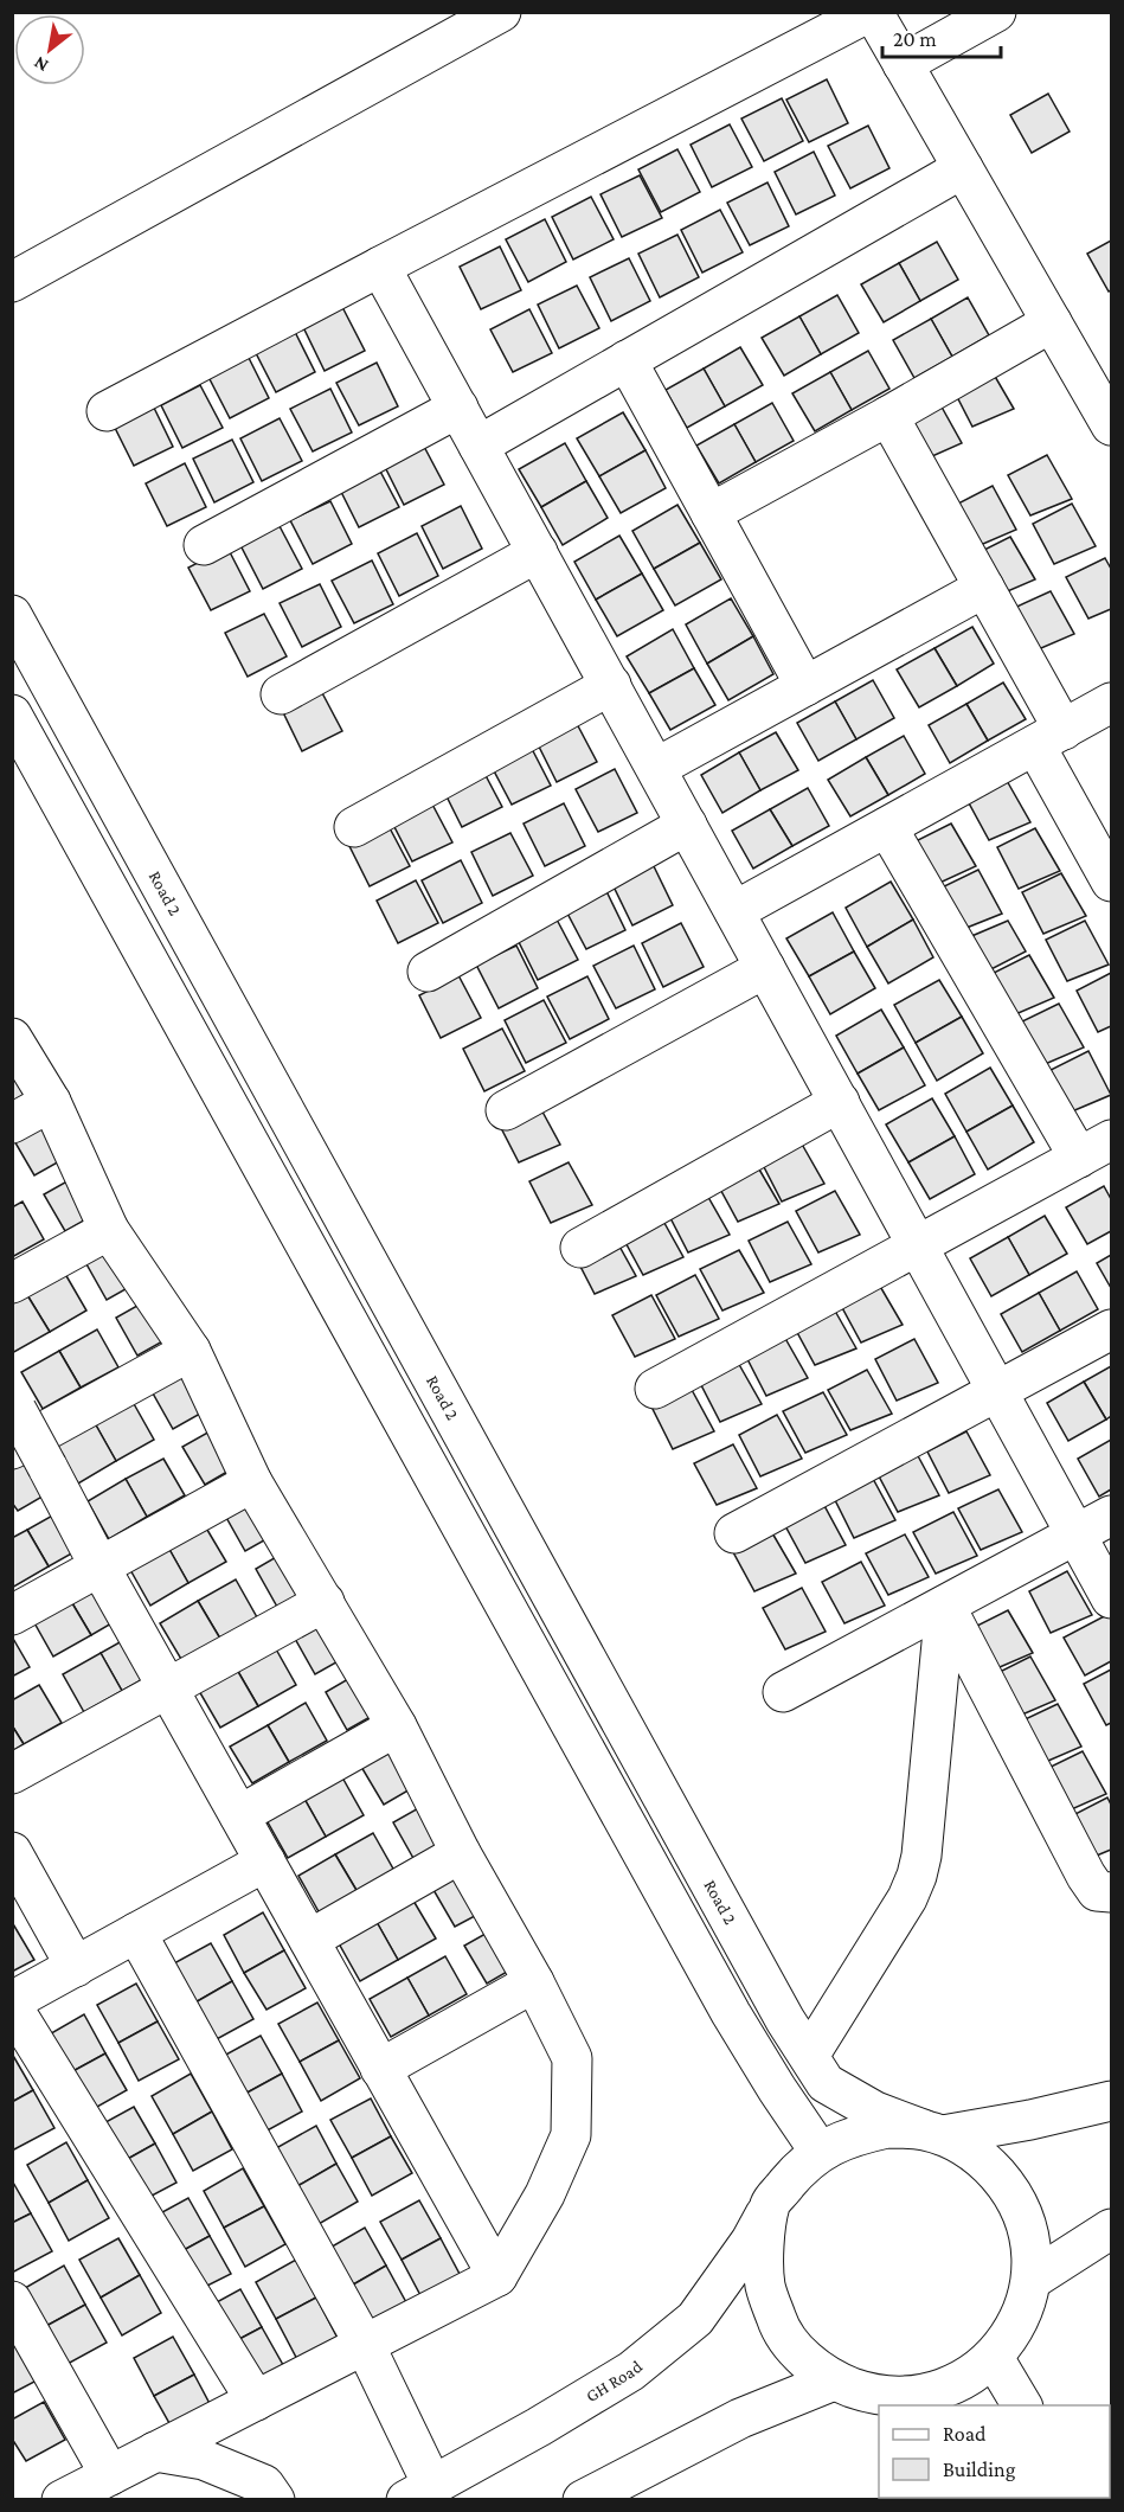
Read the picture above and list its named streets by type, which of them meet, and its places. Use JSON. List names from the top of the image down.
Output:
{
  "streets": {
    "street": ["Road 2", "GH Road"]
  },
  "crossings": [
    ["Road 2", "GH Road"]
  ],
  "legend": ["Road", "Building"],
  "scale_bar": "20 m",
  "north": "bottom left"
}
